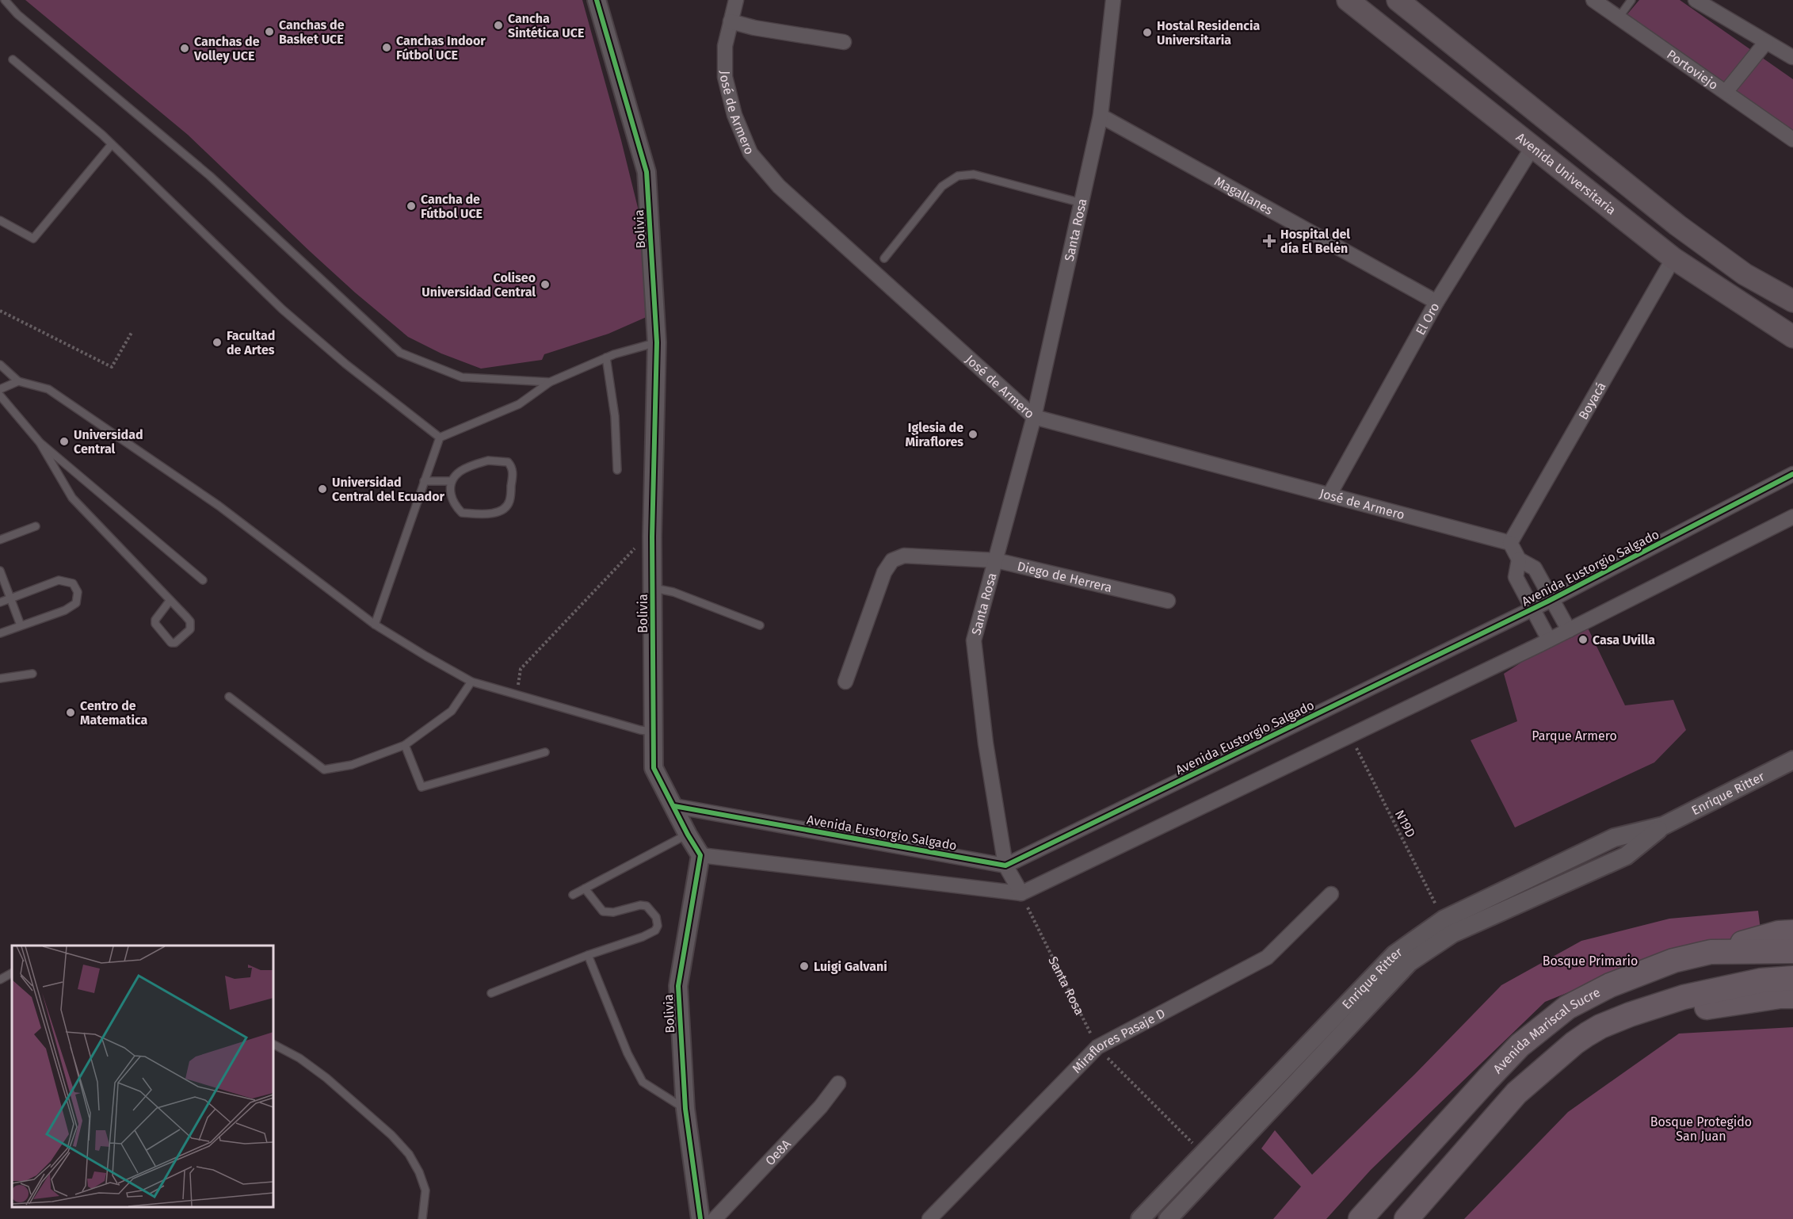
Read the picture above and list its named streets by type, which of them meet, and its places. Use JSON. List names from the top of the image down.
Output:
{
  "streets": {
    "main road": ["Avenida Universitaria", "Avenida Mariscal Sucre"],
    "street": [
      "Portoviejo",
      "José de Armero",
      "Magallanes",
      "Bolivia",
      "Santa Rosa",
      "El Oro",
      "Boyacá",
      "Avenida Eustorgio Salgado",
      "Diego de Herrera",
      "Enrique Ritter",
      "Miraflores Pasaje D",
      "Oe8A"
    ],
    "path": ["N19D"]
  },
  "crossings": [
    ["José de Armero", "Santa Rosa"],
    ["José de Armero", "El Oro"],
    ["José de Armero", "Boyacá"],
    ["Avenida Universitaria", "El Oro"],
    ["Avenida Universitaria", "Boyacá"],
    ["Magallanes", "Santa Rosa"],
    ["Magallanes", "El Oro"],
    ["Bolivia", "Avenida Eustorgio Salgado"],
    ["Santa Rosa", "Avenida Eustorgio Salgado"],
    ["Santa Rosa", "Diego de Herrera"],
    ["Santa Rosa", "Enrique Ritter"],
    ["Santa Rosa", "Miraflores Pasaje D"],
    ["Enrique Ritter", "N19D"]
  ],
  "parks": ["Parque Armero", "Bosque Primario", "Bosque Protegido San Juan"],
  "places": {
    "other": [
      "Cancha Sintética UCE",
      "Canchas de Basket UCE",
      "Hostal Residencia Universitaria",
      "Canchas Indoor Fútbol UCE",
      "Canchas de Volley UCE",
      "Cancha de Fútbol UCE",
      "Coliseo Universidad Central",
      "Facultad de Artes",
      "Iglesia de Miraflores",
      "Universidad Central",
      "Universidad Central del Ecuador",
      "Casa Uvilla",
      "Centro de Matematica",
      "Luigi Galvani"
    ],
    "health": ["Hospital del día El Belėn"]
  }
}
